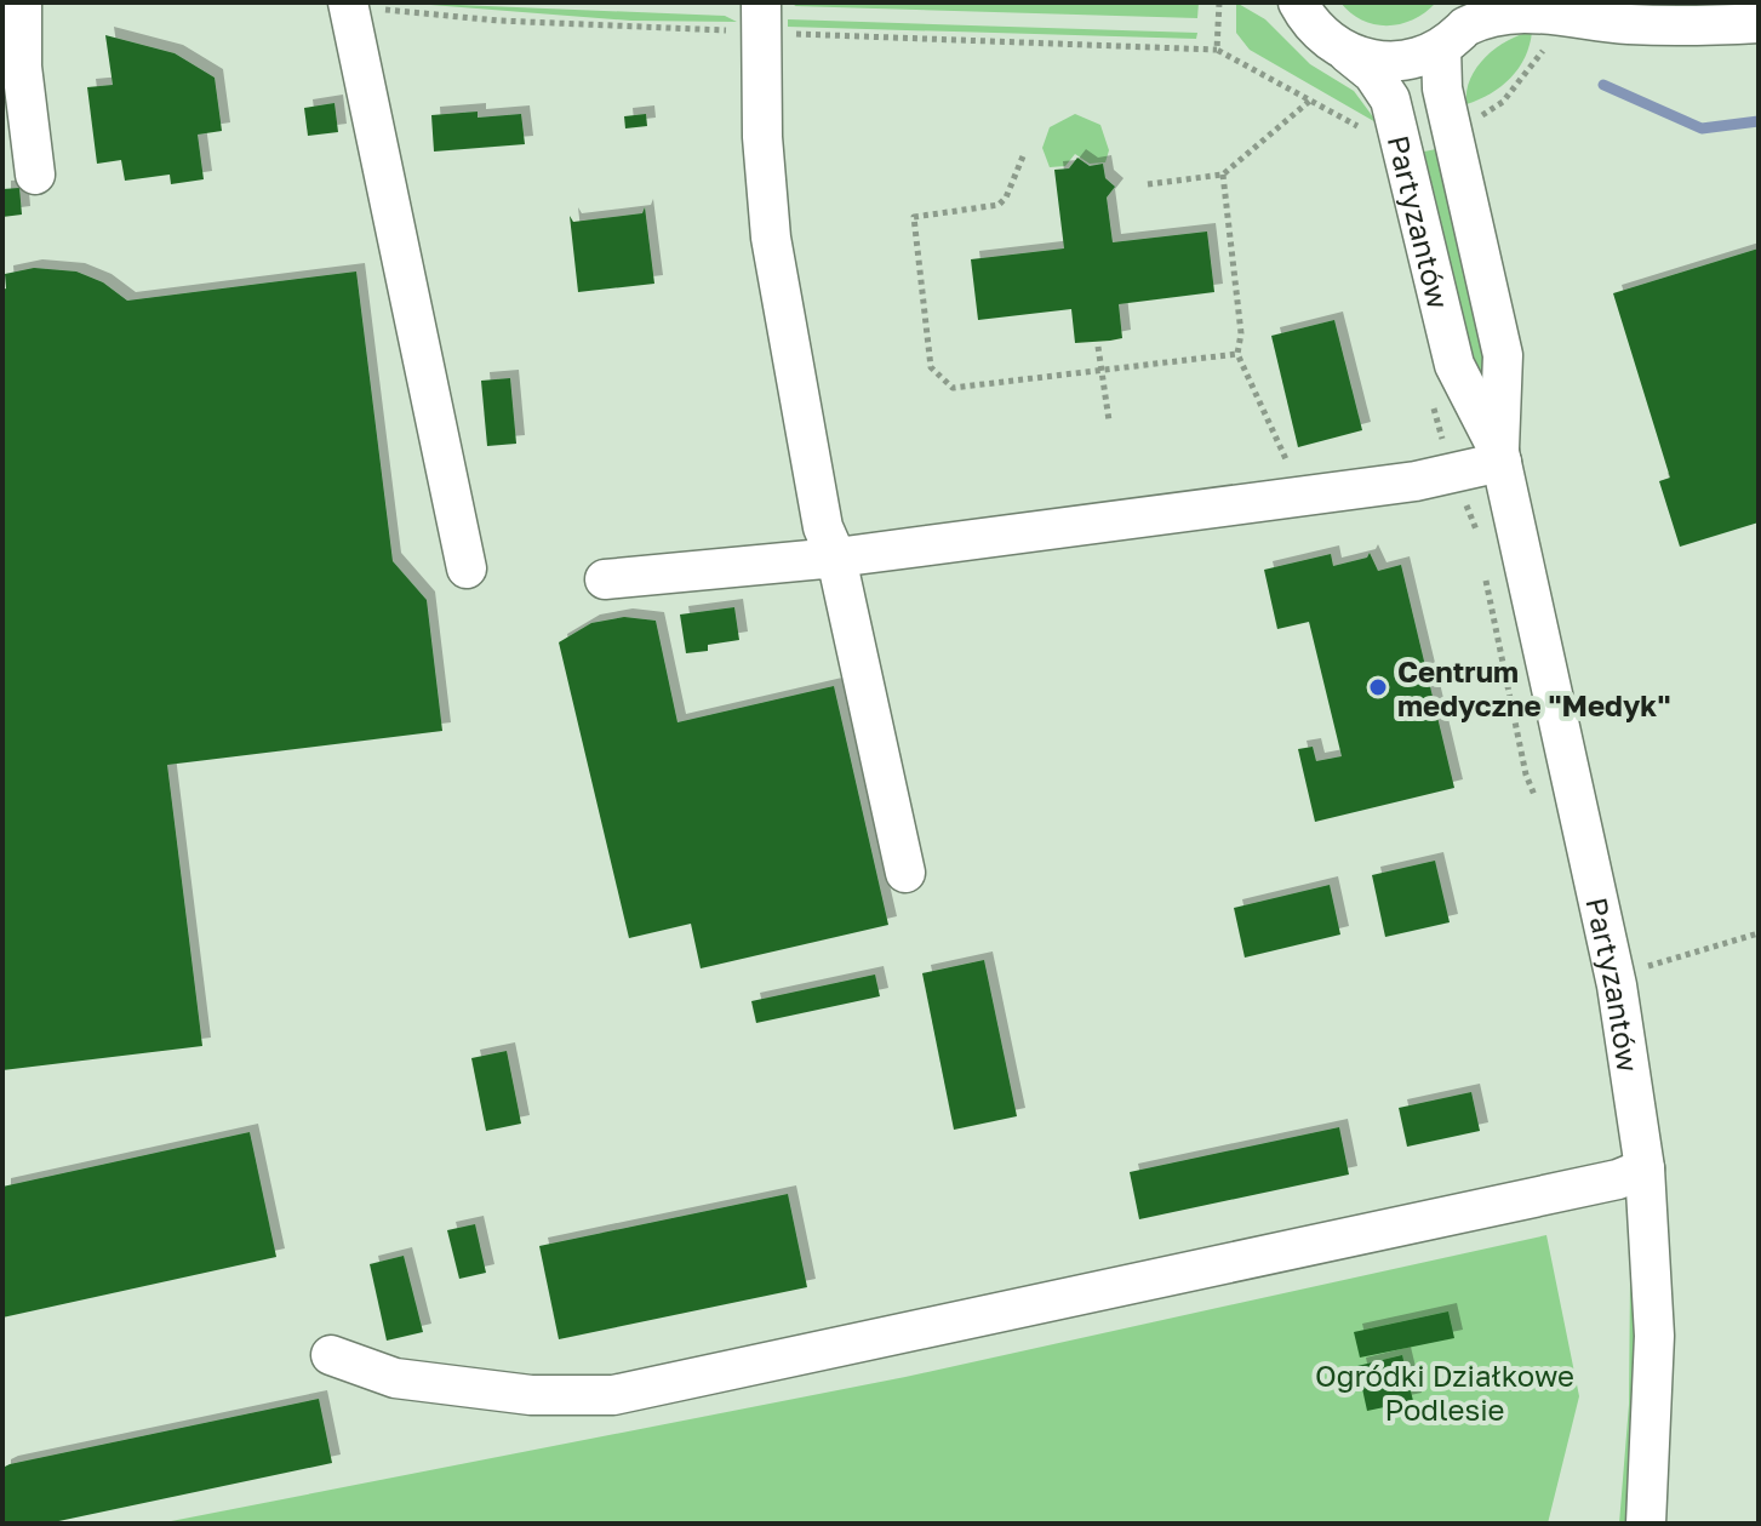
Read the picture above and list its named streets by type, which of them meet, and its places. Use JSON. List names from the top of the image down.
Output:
{
  "streets": {
    "street": ["Partyzantów"]
  },
  "parks": ["Ogródki Działkowe Podlesie"],
  "places": ["Centrum medyczne \"Medyk\""]
}
